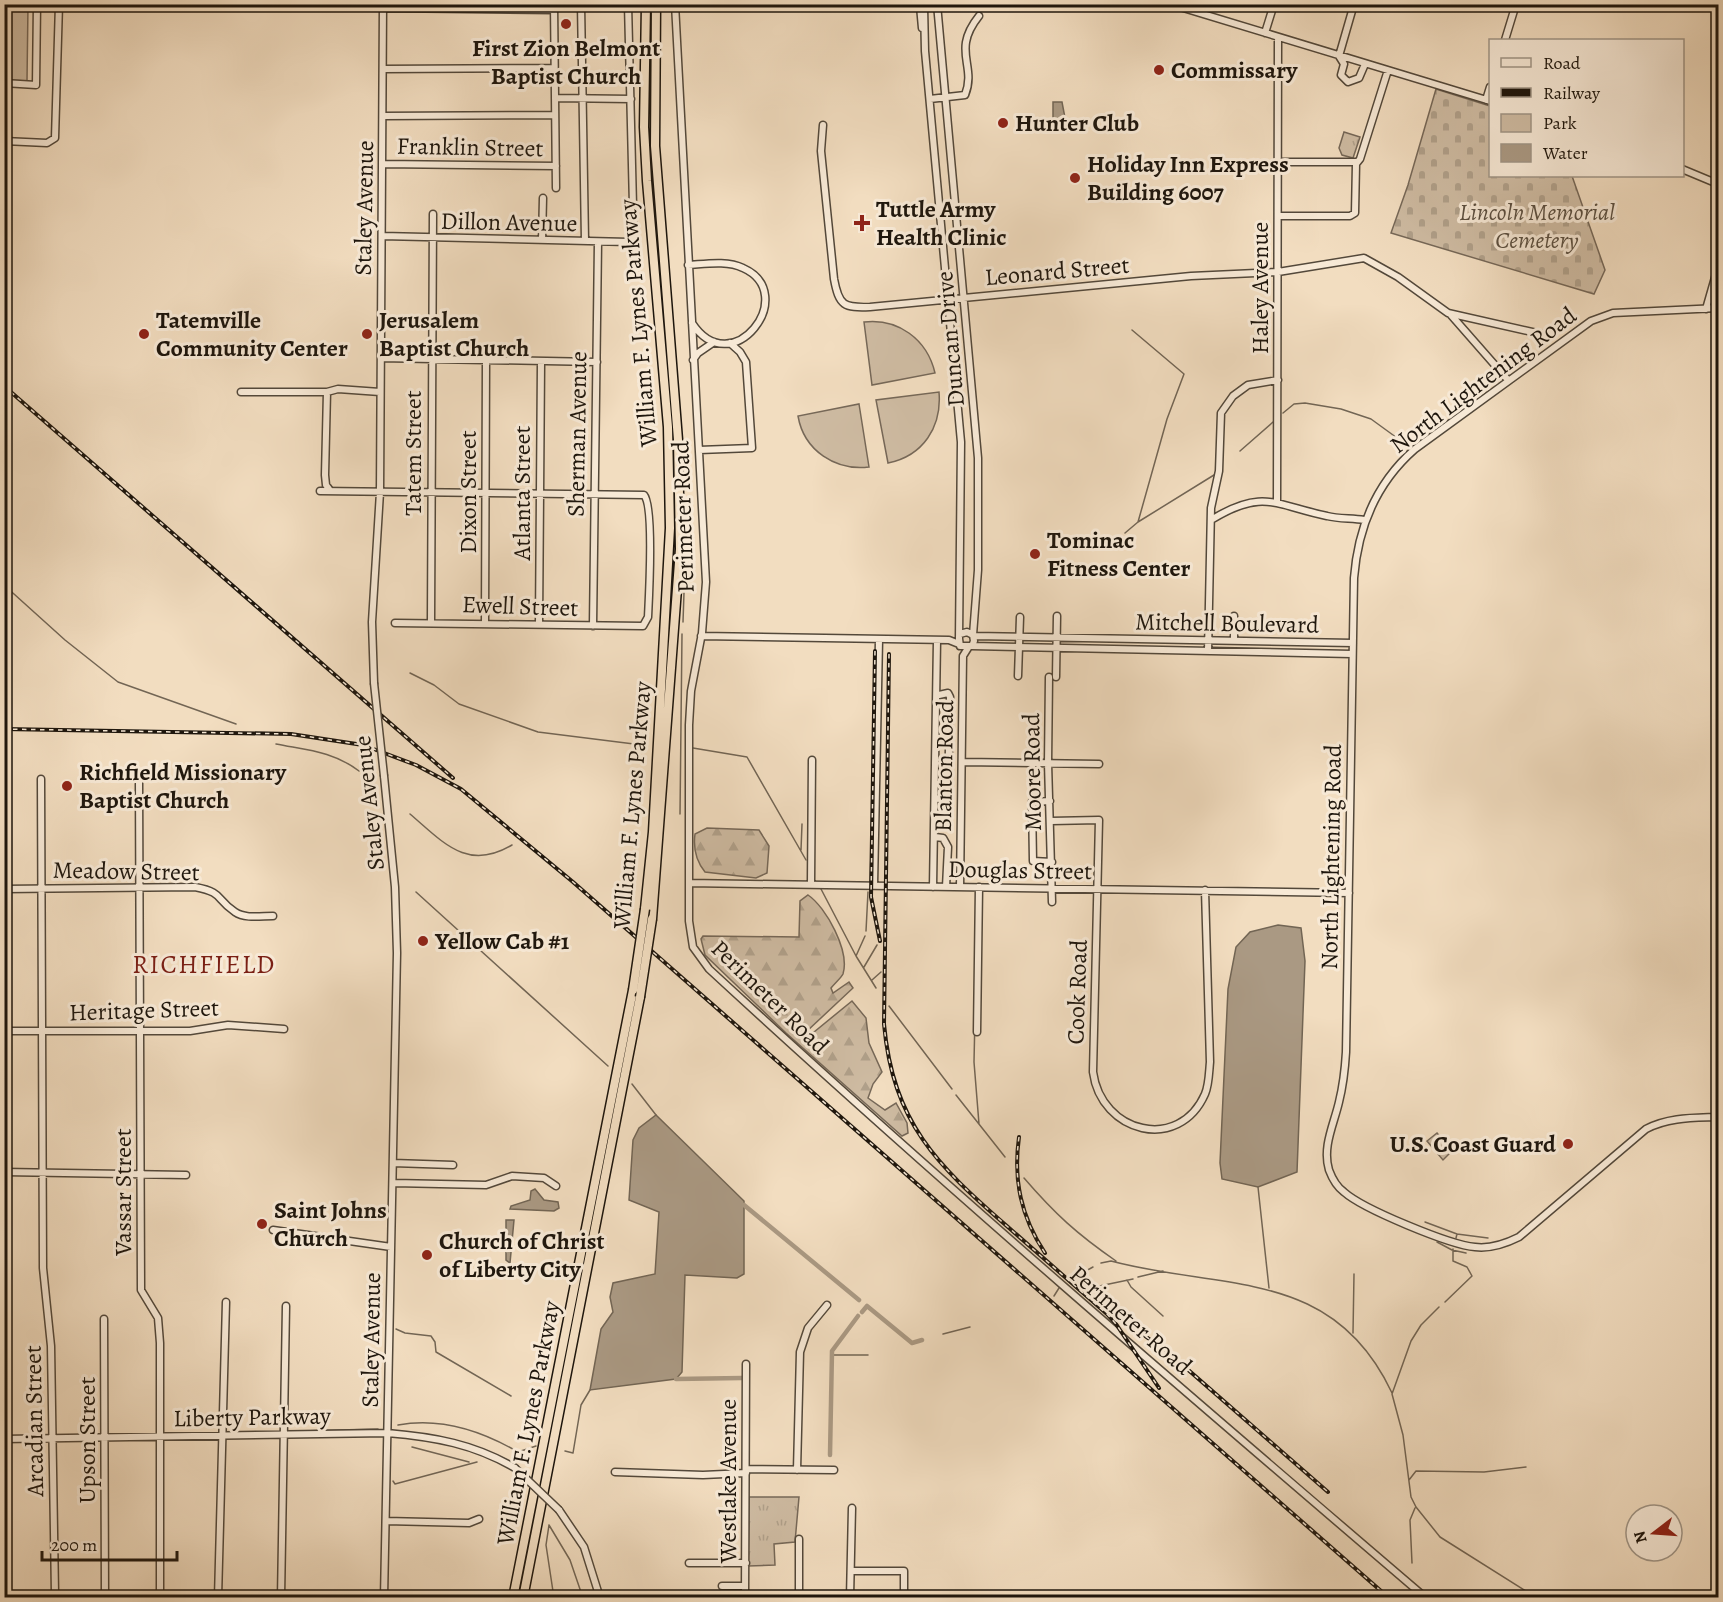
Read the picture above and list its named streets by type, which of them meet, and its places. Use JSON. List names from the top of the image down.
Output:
{
  "streets": {
    "highway": ["William F. Lynes Parkway"],
    "street": [
      "Franklin Street",
      "Staley Avenue",
      "Dillon Avenue",
      "Leonard Street",
      "Haley Avenue",
      "Duncan Drive",
      "North Lightening Road",
      "Sherman Avenue",
      "Tatem Street",
      "Dixon Street",
      "Atlanta Street",
      "Perimeter Road",
      "Ewell Street",
      "Mitchell Boulevard",
      "Blanton Road",
      "Moore Road",
      "Douglas Street",
      "Meadow Street",
      "Cook Road",
      "Heritage Street",
      "Vassar Street",
      "Liberty Parkway",
      "Arcadian Street",
      "Upson Street",
      "Westlake Avenue"
    ]
  },
  "crossings": [
    ["Franklin Street", "Staley Avenue"],
    ["Staley Avenue", "Dillon Avenue"],
    ["Staley Avenue", "Liberty Parkway"],
    ["Dillon Avenue", "Sherman Avenue"],
    ["Dillon Avenue", "Tatem Street"],
    ["Leonard Street", "Haley Avenue"],
    ["Leonard Street", "Duncan Drive"],
    ["Duncan Drive", "Mitchell Boulevard"],
    ["Duncan Drive", "Blanton Road"],
    ["North Lightening Road", "Mitchell Boulevard"],
    ["North Lightening Road", "Douglas Street"],
    ["Sherman Avenue", "Ewell Street"],
    ["Tatem Street", "Ewell Street"],
    ["Dixon Street", "Ewell Street"],
    ["Atlanta Street", "Ewell Street"],
    ["Perimeter Road", "Douglas Street"],
    ["Mitchell Boulevard", "Blanton Road"],
    ["Mitchell Boulevard", "Moore Road"],
    ["Blanton Road", "Douglas Street"],
    ["Moore Road", "Douglas Street"],
    ["Moore Road", "Cook Road"],
    ["Douglas Street", "Cook Road"],
    ["Meadow Street", "Vassar Street"],
    ["Meadow Street", "Arcadian Street"],
    ["Heritage Street", "Vassar Street"],
    ["Heritage Street", "Arcadian Street"],
    ["Vassar Street", "Liberty Parkway"],
    ["Liberty Parkway", "Arcadian Street"],
    ["Liberty Parkway", "Upson Street"]
  ],
  "districts": ["RICHFIELD"],
  "parks": ["Lincoln Memorial Cemetery"],
  "places": {
    "other": [
      "First Zion Belmont Baptist Church",
      "Commissary",
      "Hunter Club",
      "Holiday Inn Express Building 6007",
      "Tatemville Community Center",
      "Jerusalem Baptist Church",
      "Tominac Fitness Center",
      "Richfield Missionary Baptist Church",
      "Yellow Cab #1",
      "U.S. Coast Guard",
      "Saint Johns Church",
      "Church of Christ of Liberty City"
    ],
    "health": ["Tuttle Army Health Clinic"]
  },
  "legend": [
    "Road",
    "Railway",
    "Park",
    "Water"
  ],
  "scale_bar": "200 m",
  "north": "left"
}
